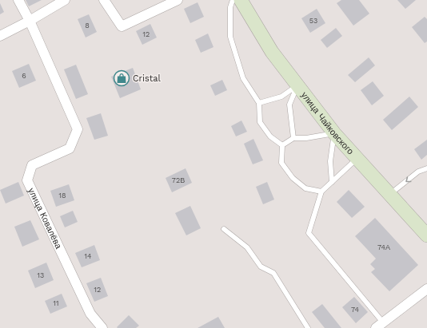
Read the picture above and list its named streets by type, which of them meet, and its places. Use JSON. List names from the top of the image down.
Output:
{
  "streets": {
    "main road": ["улица Чайковского"],
    "street": ["улица Ковалёва"]
  },
  "places": {
    "shop": ["Cristal"]
  },
  "house_numbers": [
    "53",
    "8",
    "12",
    "6",
    "72В",
    "18",
    "74А",
    "14",
    "13",
    "12",
    "11",
    "74"
  ]
}
